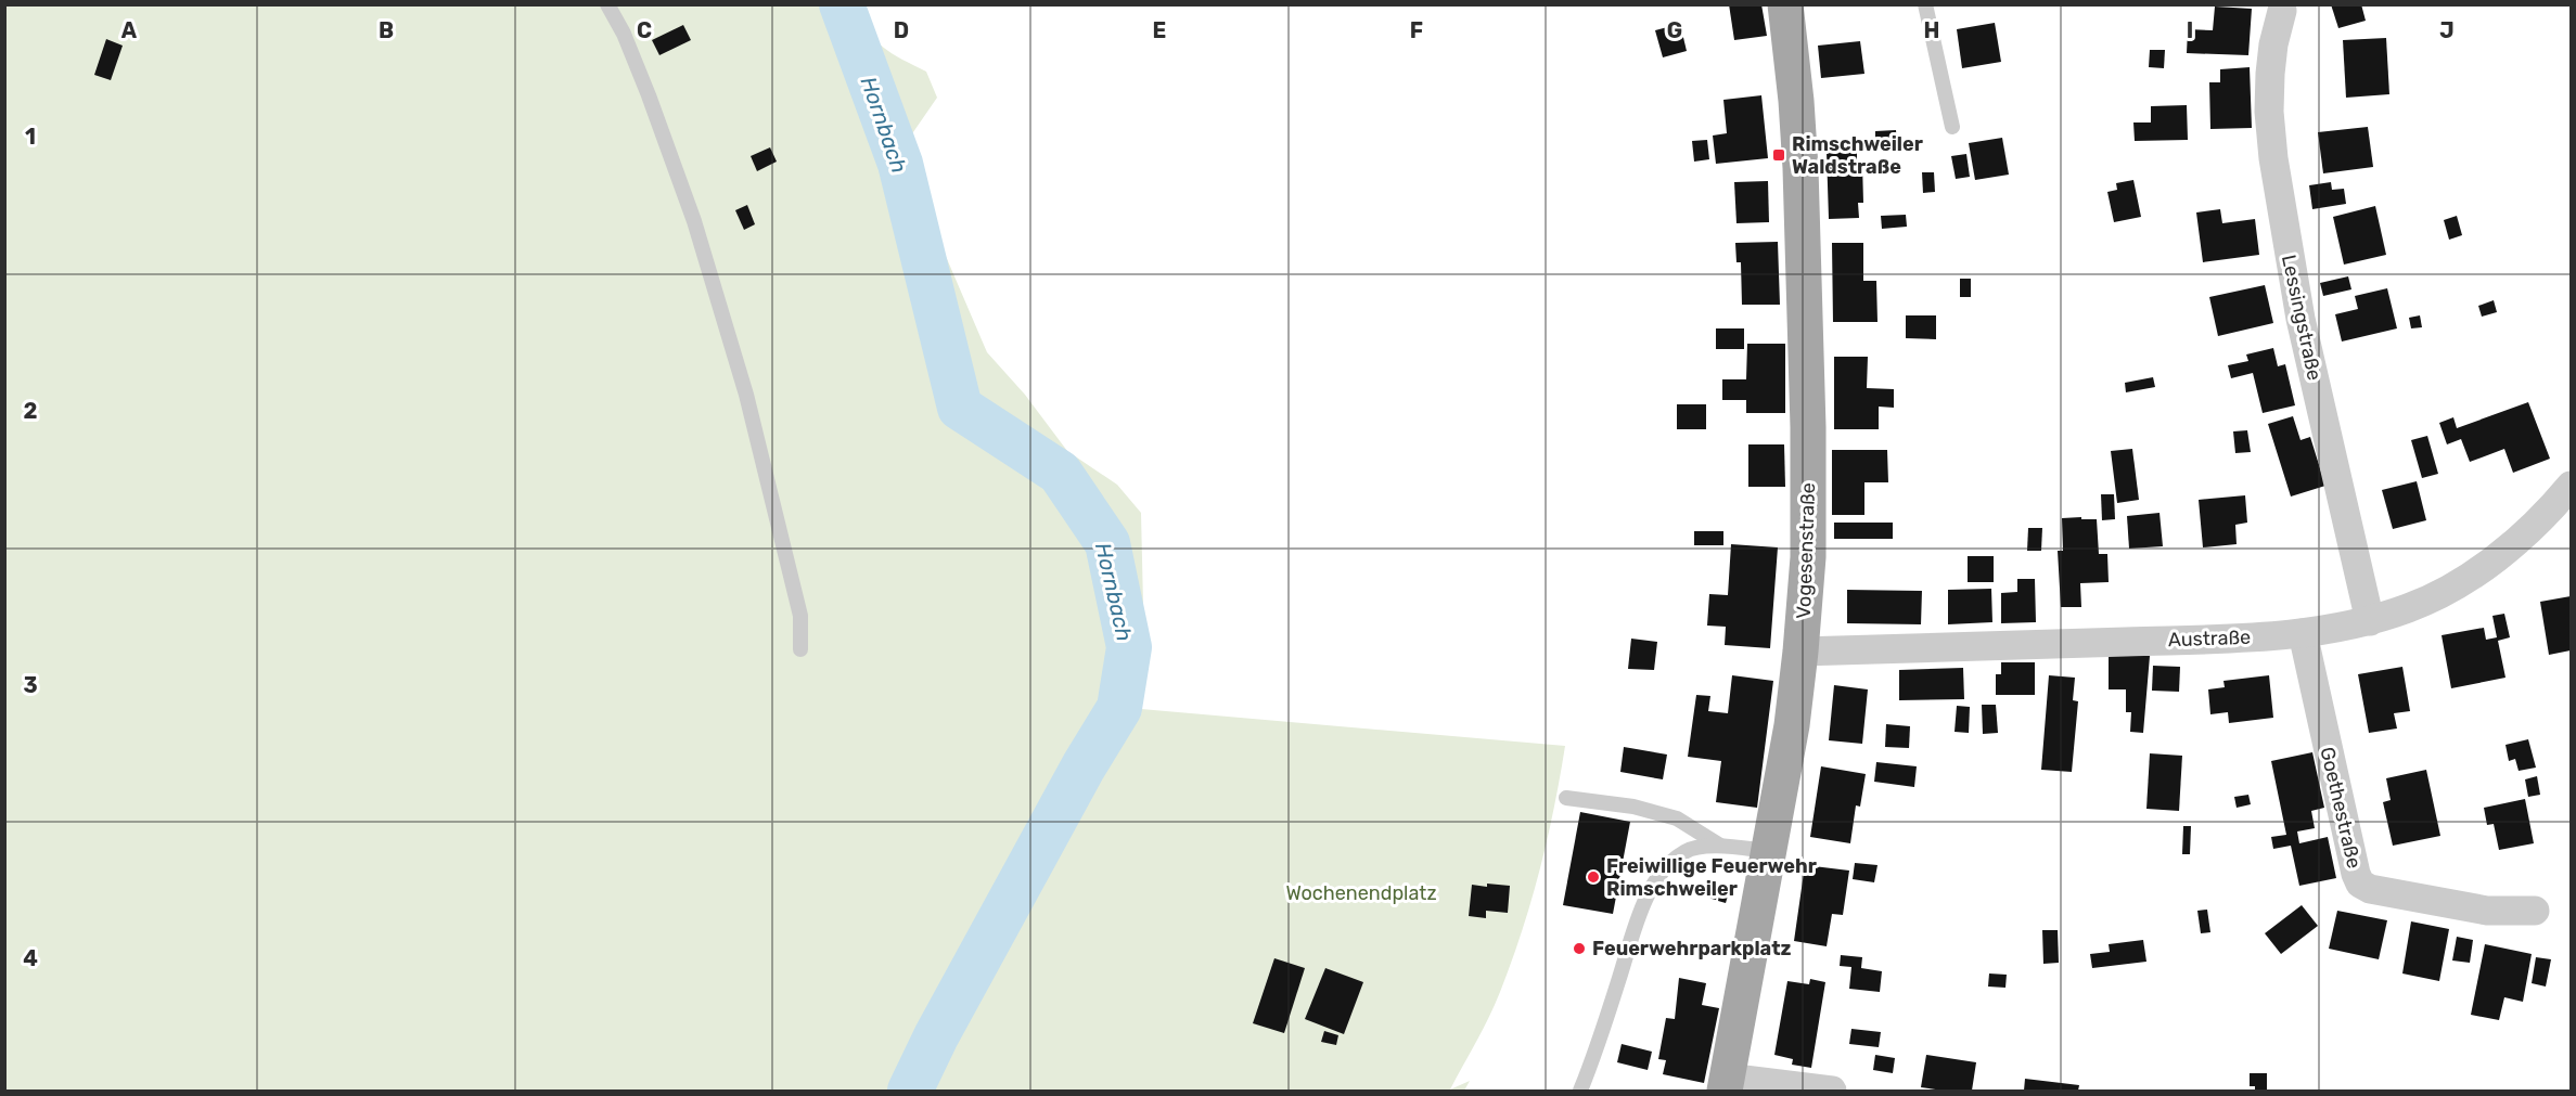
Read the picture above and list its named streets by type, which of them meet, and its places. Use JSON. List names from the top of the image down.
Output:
{
  "streets": {
    "main road": ["Vogesenstraße"],
    "street": ["Lessingstraße", "Austraße", "Goethestraße"]
  },
  "crossings": [
    ["Lessingstraße", "Austraße"],
    ["Vogesenstraße", "Austraße"],
    ["Austraße", "Goethestraße"]
  ],
  "water": ["Hornbach"],
  "parks": ["Wochenendplatz"],
  "places": {
    "transit": ["Rimschweiler Waldstraße"],
    "other": ["Freiwillige Feuerwehr Rimschweiler", "Feuerwehrparkplatz"]
  },
  "grid": {
    "columns": [
      "A",
      "B",
      "C",
      "D",
      "E",
      "F",
      "G",
      "H",
      "I",
      "J"
    ],
    "rows": [
      "1",
      "2",
      "3",
      "4"
    ]
  }
}
